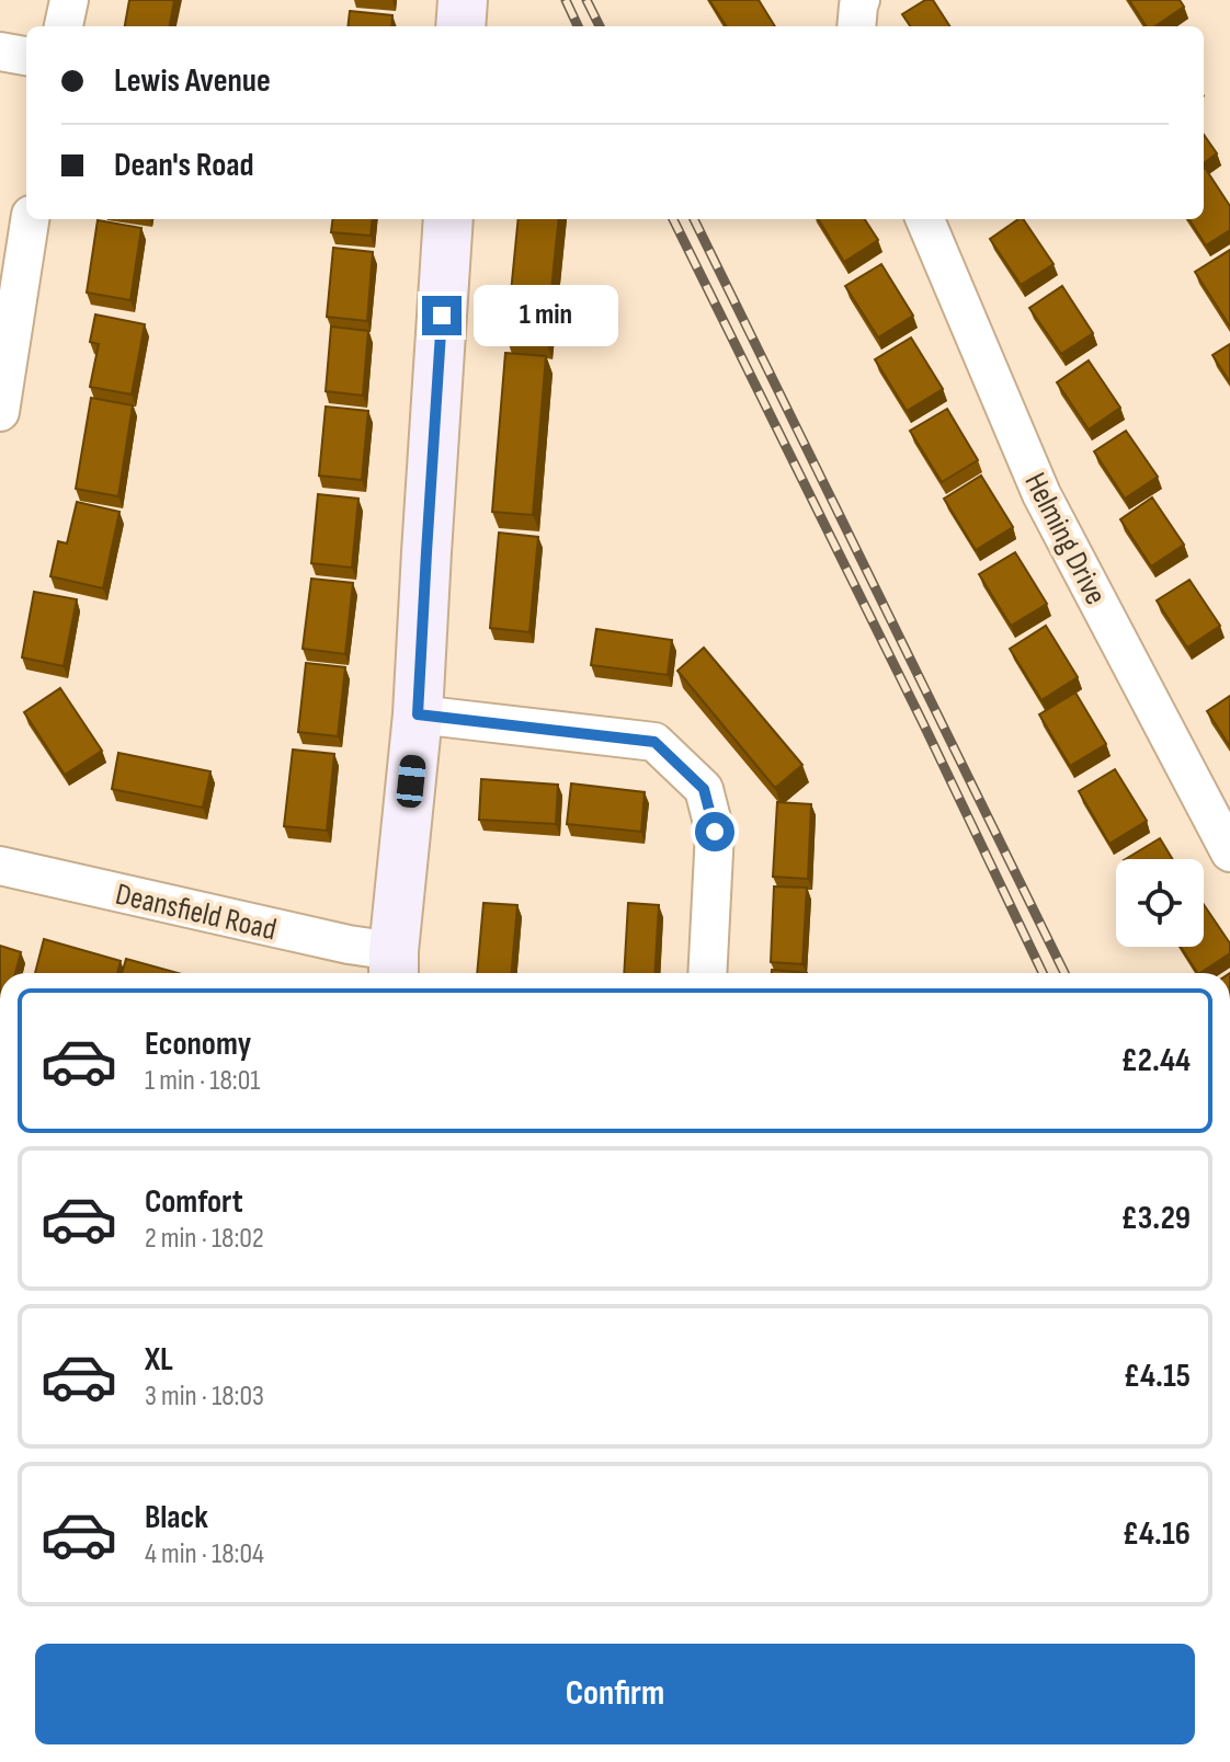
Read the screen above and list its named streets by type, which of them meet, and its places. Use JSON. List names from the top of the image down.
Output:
{
  "streets": {
    "street": ["Helming Drive", "Deansfield Road"]
  },
  "page": {
    "banner": ["Lewis Avenue", "Dean's Road"],
    "bubble": "1 min",
    "list": [
      {
        "name": "Economy",
        "note": "1 min · 18:01",
        "value": "£2.44"
      },
      {
        "name": "Comfort",
        "note": "2 min · 18:02",
        "value": "£3.29"
      },
      {
        "name": "XL",
        "note": "3 min · 18:03",
        "value": "£4.15"
      },
      {
        "name": "Black",
        "note": "4 min · 18:04",
        "value": "£4.16"
      }
    ],
    "buttons": "Confirm"
  }
}
